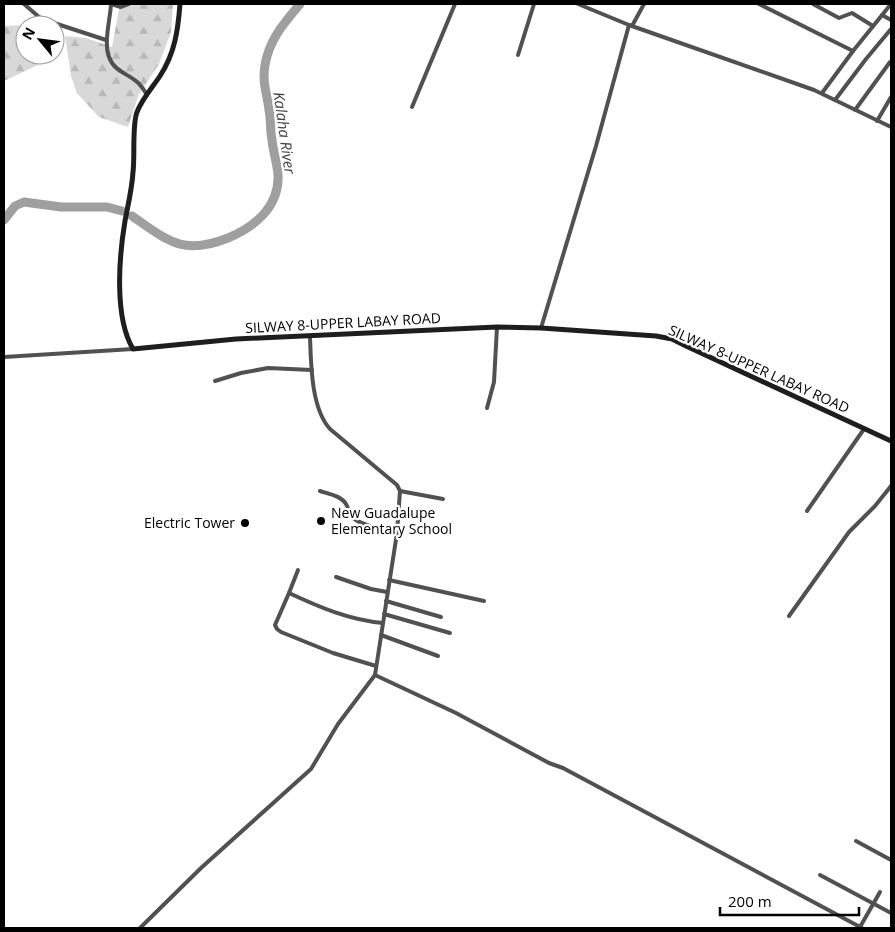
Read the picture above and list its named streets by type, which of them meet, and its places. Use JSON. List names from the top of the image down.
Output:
{
  "streets": {
    "main road": ["SILWAY 8-UPPER LABAY ROAD"]
  },
  "water": ["Kalaha River"],
  "places": ["New Guadalupe Elementary School", "Electric Tower"],
  "scale_bar": "200 m",
  "north": "top left"
}
